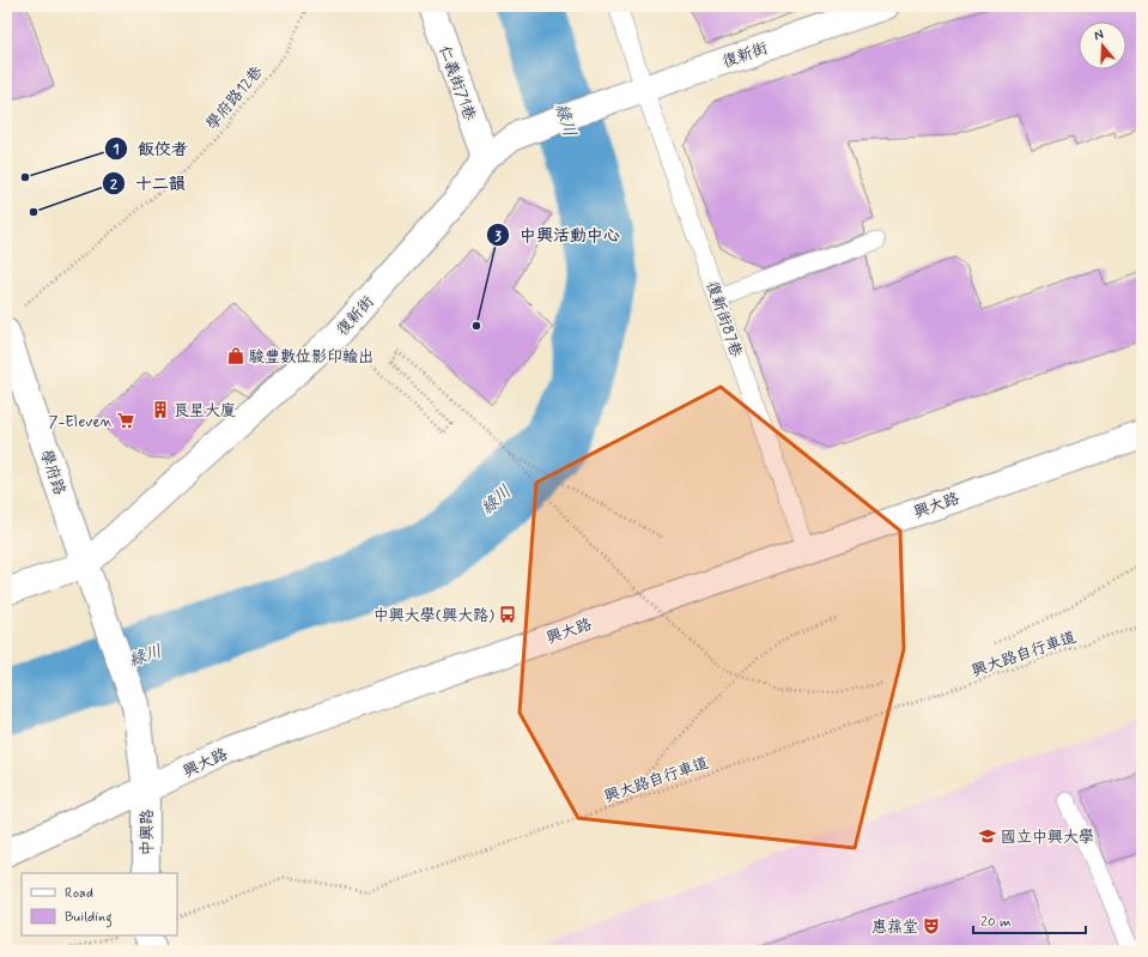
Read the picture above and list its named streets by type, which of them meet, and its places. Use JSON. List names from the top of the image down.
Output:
{
  "streets": {
    "street": [
      "復新街",
      "仁義街71巷",
      "學府路",
      "興大路",
      "中興路"
    ],
    "lane": ["復新街87巷"],
    "path": ["學府路12巷", "興大路自行車道"]
  },
  "crossings": [
    ["復新街", "仁義街71巷"],
    ["復新街", "復新街87巷"],
    ["復新街", "學府路"],
    ["復新街87巷", "興大路"],
    ["學府路", "興大路"],
    ["學府路", "中興路"],
    ["興大路", "中興路"]
  ],
  "water": ["綠川"],
  "places": {
    "other": ["飯佼者", "十二韻", "中興活動中心"],
    "shop": ["駿豐數位影印輸出"],
    "building": ["良星大廈"],
    "supermarket": ["7-Eleven"],
    "bus stop": ["中興大學(興大路)"],
    "school or university": ["國立中興大學"],
    "theatre": ["惠蓀堂"]
  },
  "legend": ["Road", "Building"],
  "scale_bar": "20 m",
  "north": "top"
}
